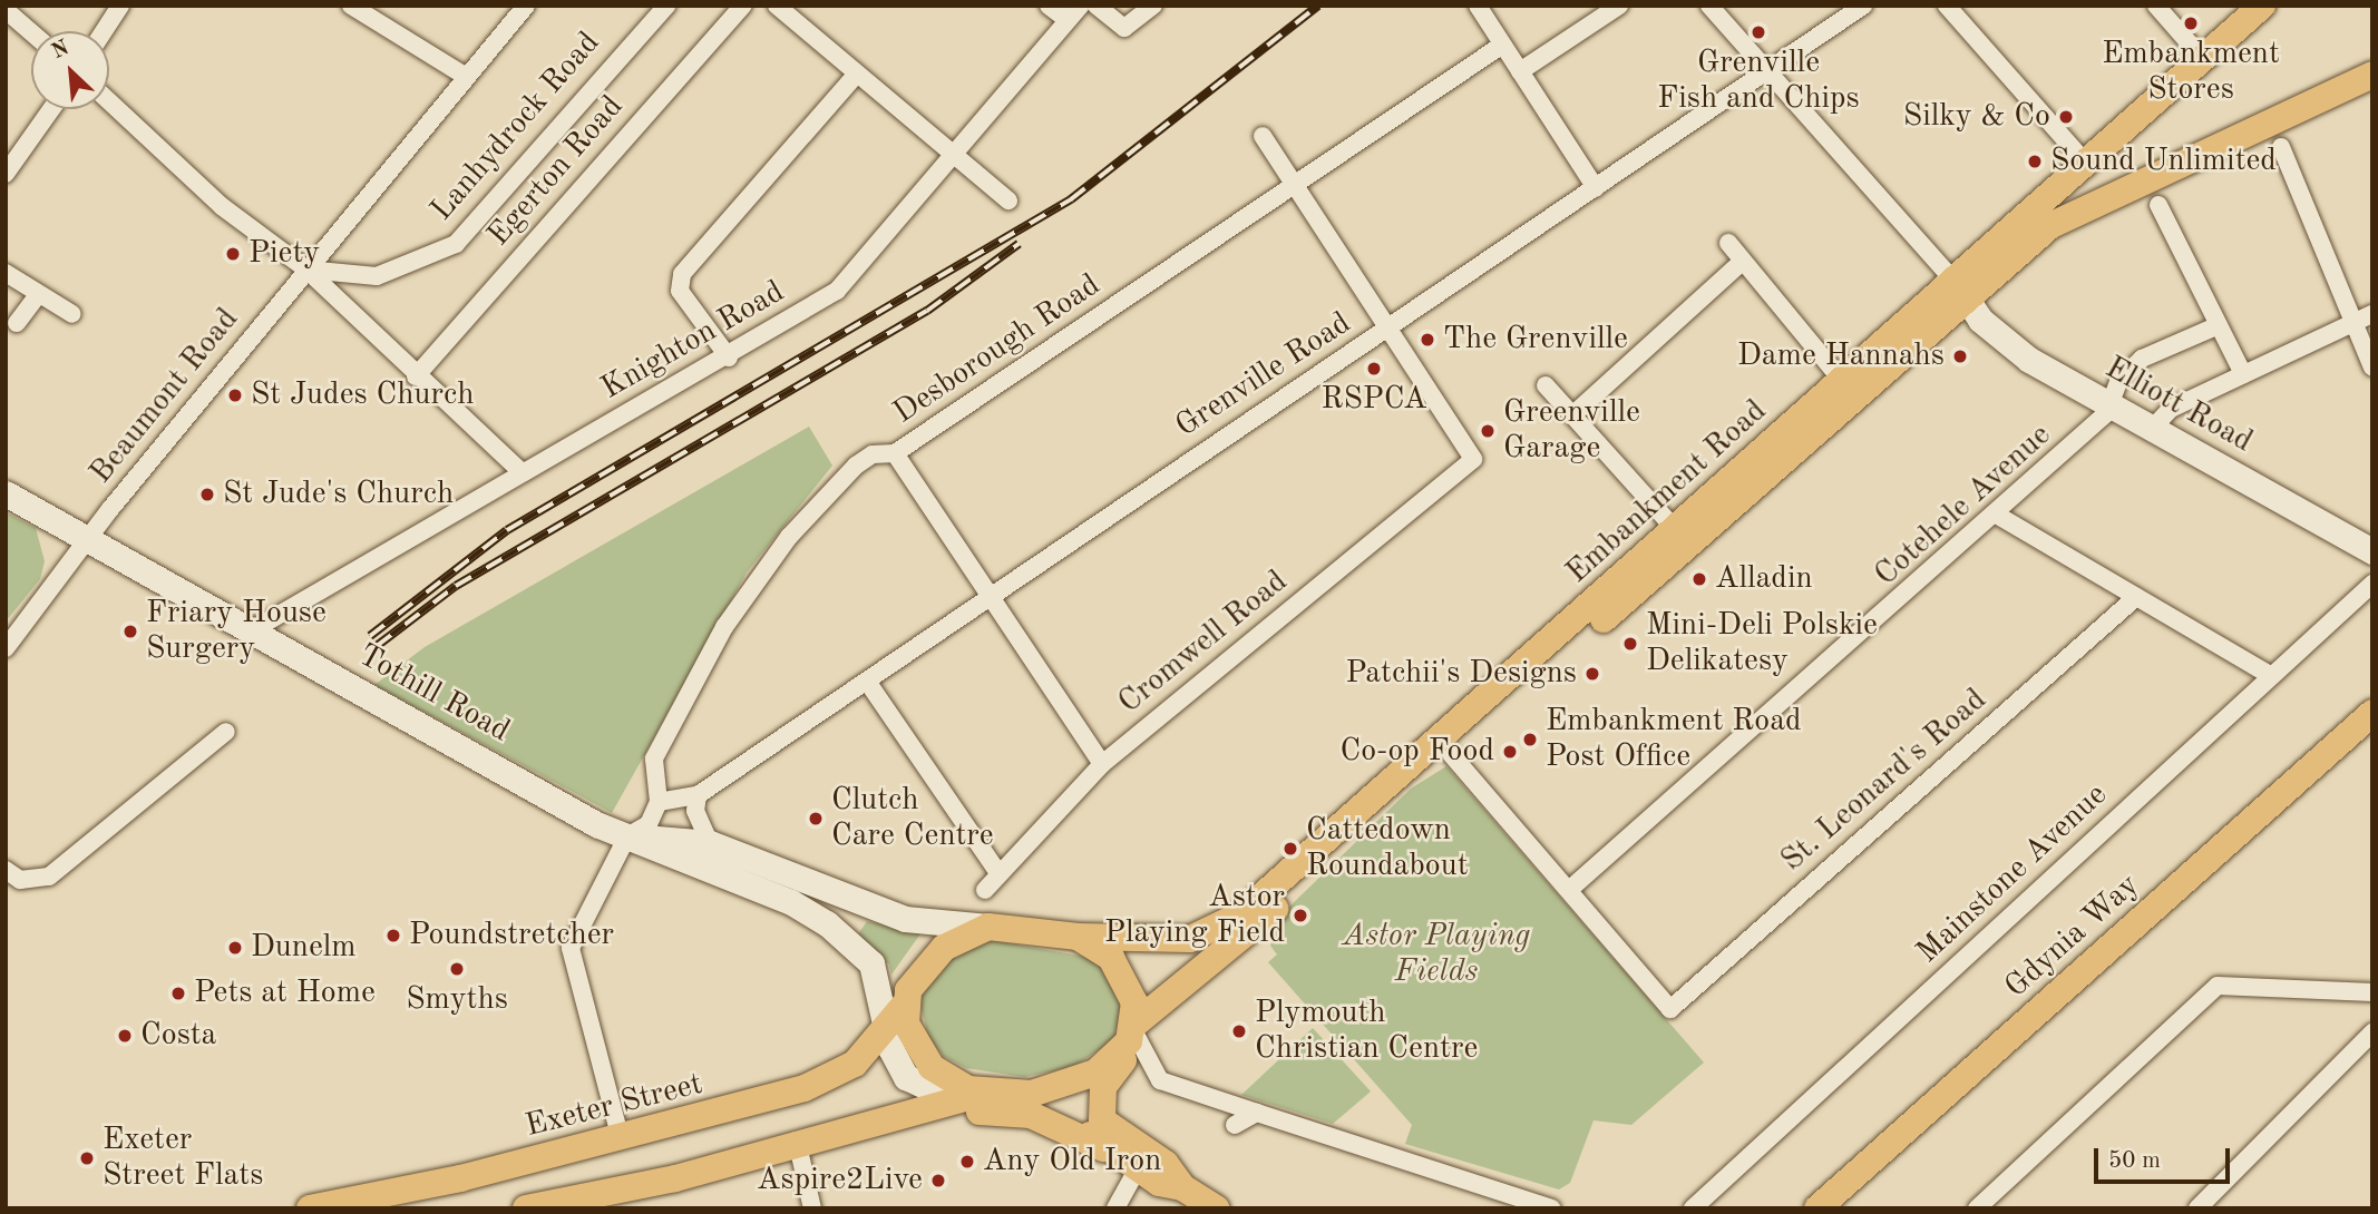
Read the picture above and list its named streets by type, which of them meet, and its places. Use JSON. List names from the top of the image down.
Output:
{
  "streets": {
    "main road": [
      "Elliott Road",
      "Embankment Road",
      "Tothill Road",
      "Gdynia Way",
      "Exeter Street"
    ],
    "street": [
      "Lanhydrock Road",
      "Egerton Road",
      "Knighton Road",
      "Desborough Road",
      "Grenville Road",
      "Beaumont Road",
      "Cotehele Avenue",
      "Cromwell Road",
      "St. Leonard's Road",
      "Mainstone Avenue"
    ]
  },
  "crossings": [
    ["Lanhydrock Road", "Beaumont Road"],
    ["Knighton Road", "Tothill Road"],
    ["Desborough Road", "Grenville Road"],
    ["Grenville Road", "Cromwell Road"],
    ["Beaumont Road", "Tothill Road"],
    ["Elliott Road", "Embankment Road"],
    ["Elliott Road", "Cotehele Avenue"],
    ["Embankment Road", "Tothill Road"],
    ["Embankment Road", "Exeter Street"],
    ["Cotehele Avenue", "St. Leonard's Road"],
    ["Tothill Road", "Exeter Street"]
  ],
  "parks": ["Astor Playing Fields"],
  "places": [
    "Embankment Stores",
    "Grenville Fish and Chips",
    "Silky & Co",
    "Sound Unlimited",
    "Piety",
    "The Grenville",
    "Dame Hannahs",
    "RSPCA",
    "St Judes Church",
    "Greenville Garage",
    "St Jude's Church",
    "Alladin",
    "Friary House Surgery",
    "Mini-Deli Polskie Delikatesy",
    "Patchii's Designs",
    "Embankment Road Post Office",
    "Co-op Food",
    "Clutch Care Centre",
    "Cattedown Roundabout",
    "Astor Playing Field",
    "Poundstretcher",
    "Dunelm",
    "Smyths",
    "Pets at Home",
    "Plymouth Christian Centre",
    "Costa",
    "Exeter Street Flats",
    "Any Old Iron",
    "Aspire2Live"
  ],
  "scale_bar": "50 m",
  "north": "top left"
}
